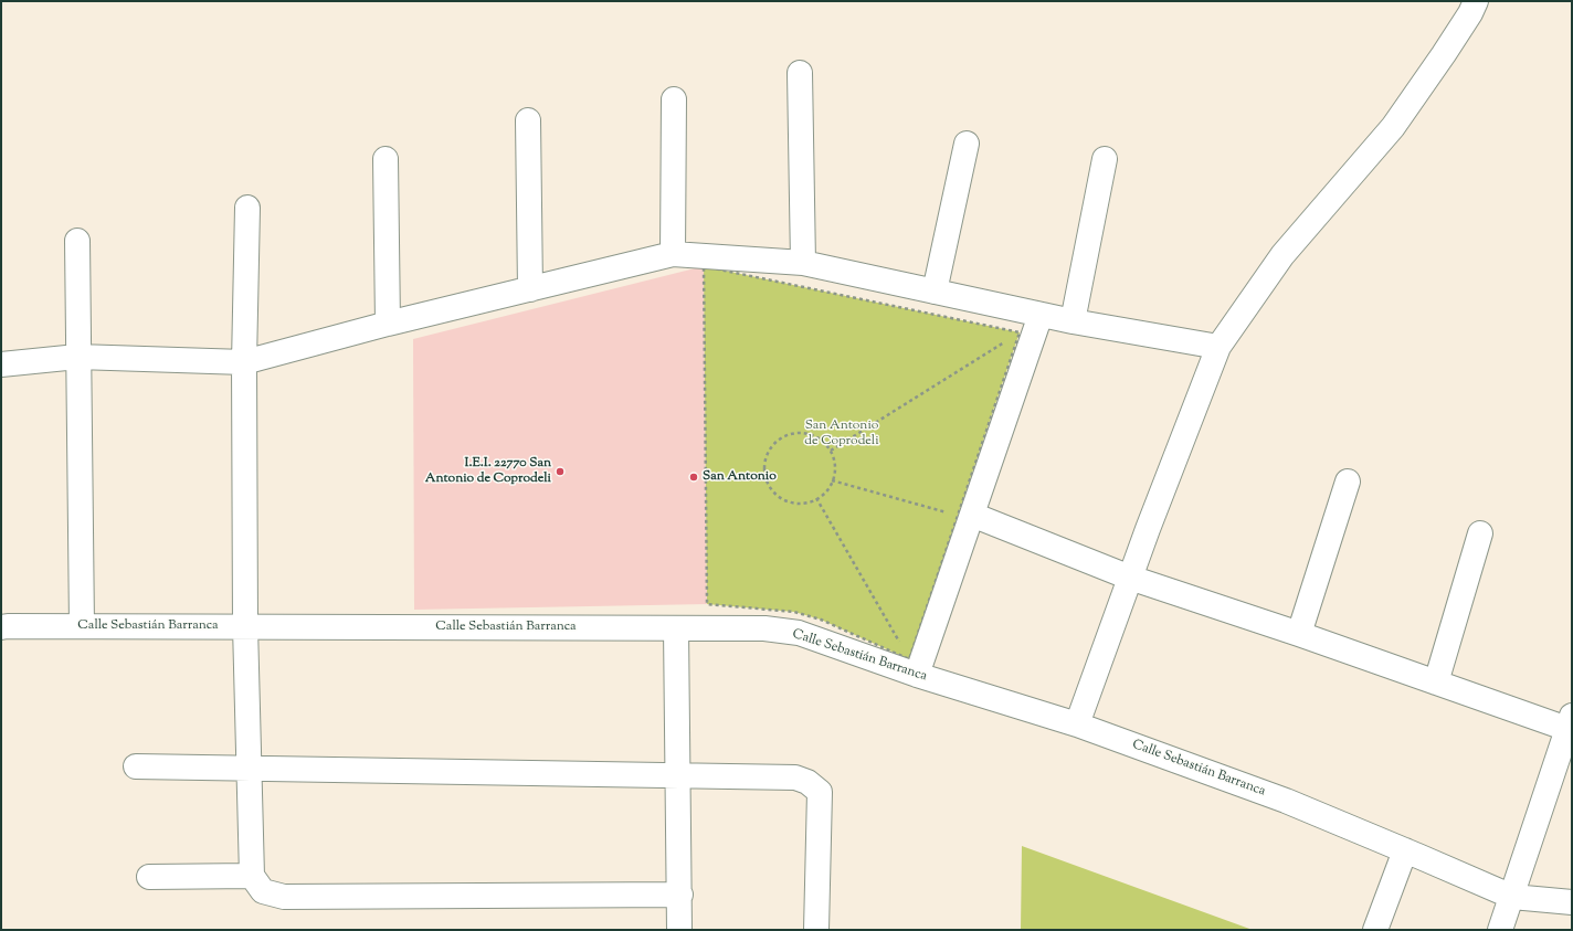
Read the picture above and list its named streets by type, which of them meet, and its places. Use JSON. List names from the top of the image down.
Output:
{
  "streets": {
    "street": ["Calle Sebastián Barranca"]
  },
  "parks": ["San Antonio de Coprodeli"],
  "places": ["I.E.I. 22770 San Antonio de Coprodeli", "San Antonio"]
}
